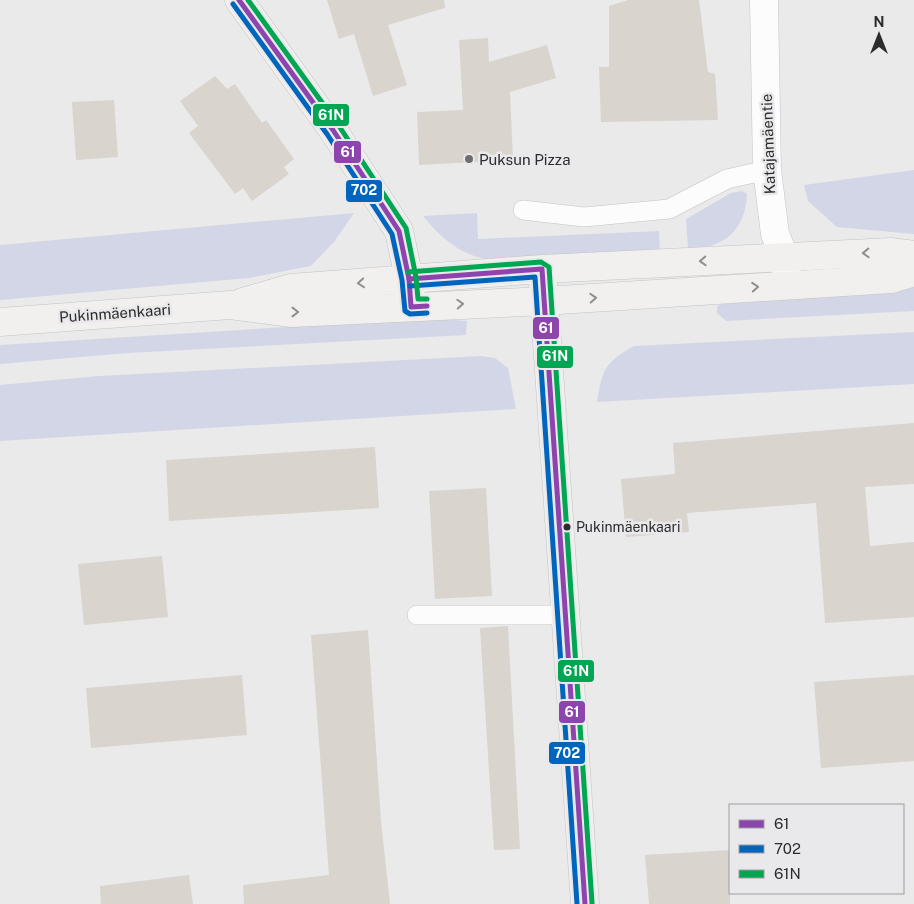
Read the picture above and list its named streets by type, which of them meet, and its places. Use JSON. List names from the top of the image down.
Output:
{
  "streets": {
    "main road": ["Pukinmäenkaari"],
    "street": ["Katajamäentie"]
  },
  "crossings": [
    ["Katajamäentie", "Pukinmäenkaari"]
  ],
  "places": ["Puksun Pizza", "Pukinmäenkaari"],
  "lines": ["transit line 61", "transit line 61N", "transit line 702"],
  "legend": ["61", "702", "61N"],
  "north": "top"
}
